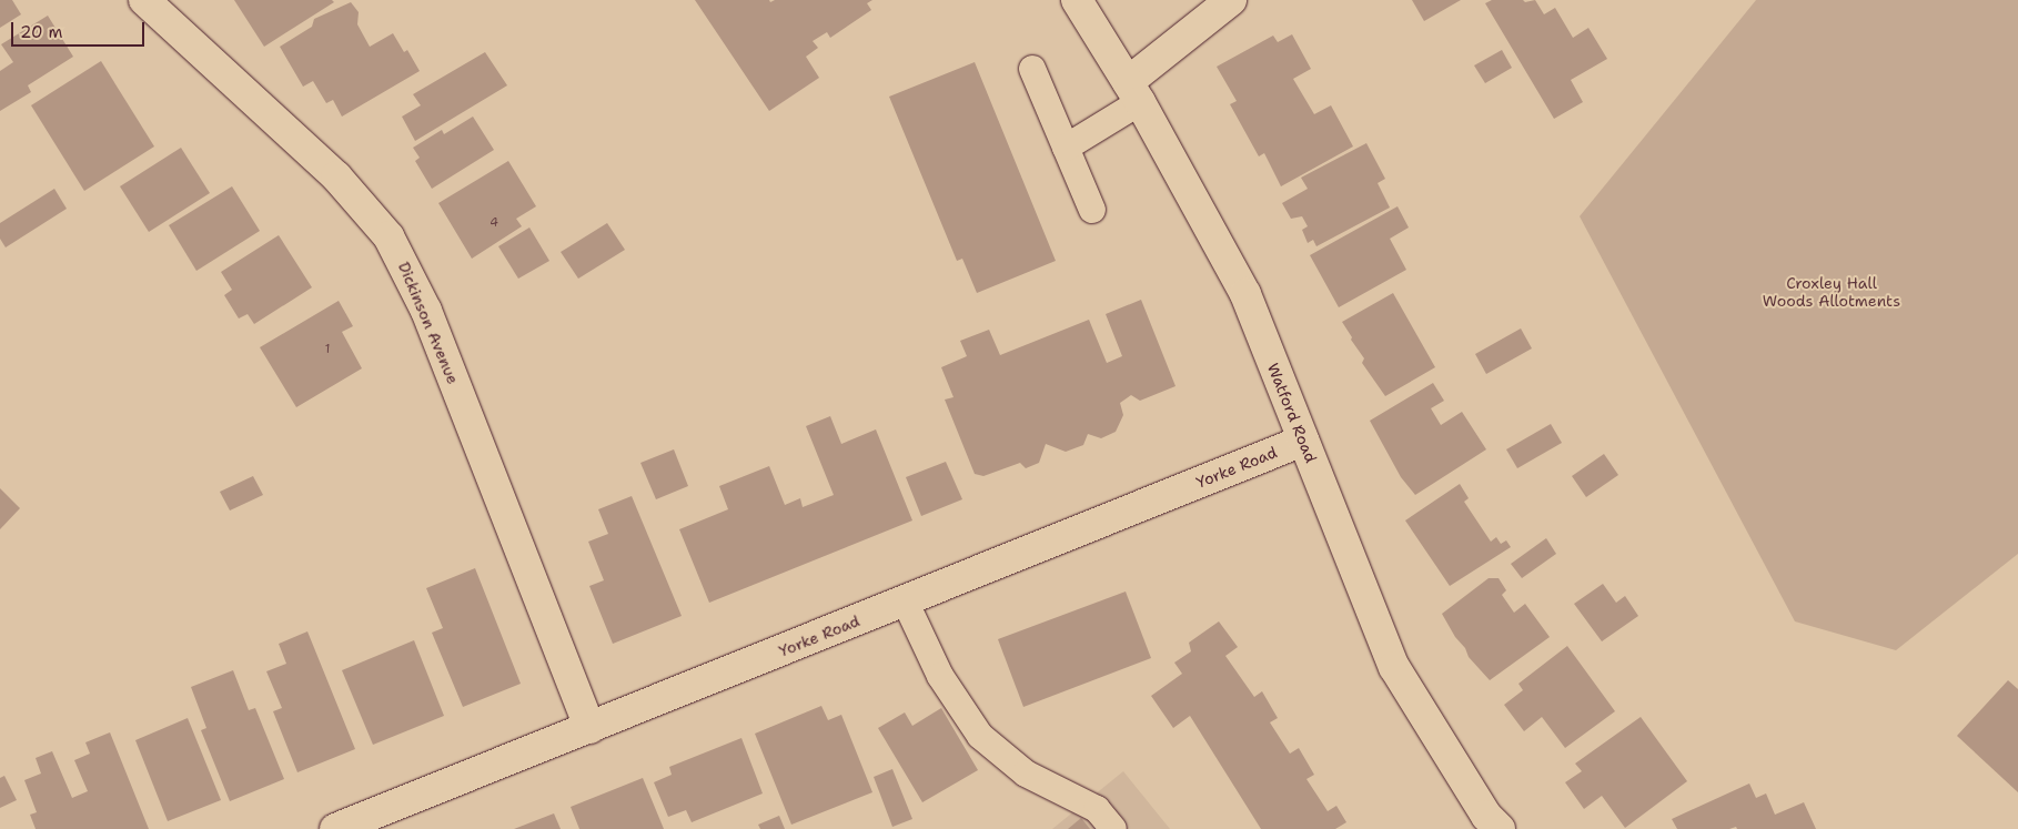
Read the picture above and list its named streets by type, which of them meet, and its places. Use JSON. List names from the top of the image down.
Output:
{
  "streets": {
    "street": ["Dickinson Avenue", "Watford Road", "Yorke Road"]
  },
  "crossings": [
    ["Dickinson Avenue", "Yorke Road"],
    ["Watford Road", "Yorke Road"]
  ],
  "parks": ["Croxley Hall Woods Allotments"],
  "house_numbers": ["4", "1"],
  "scale_bar": "20 m"
}
